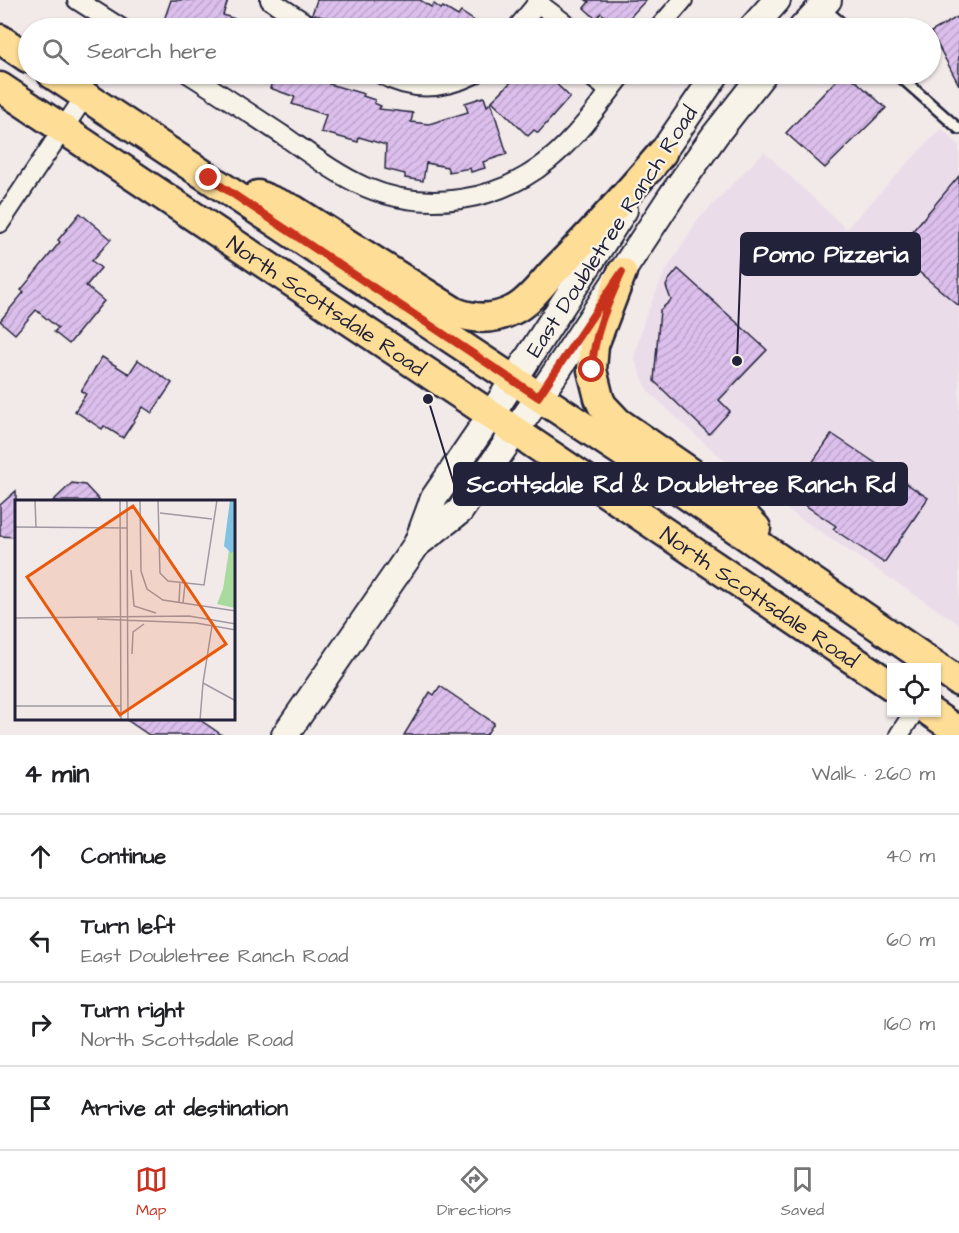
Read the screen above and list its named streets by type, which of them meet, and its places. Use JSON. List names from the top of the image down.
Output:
{
  "streets": {
    "main road": ["East Doubletree Ranch Road", "North Scottsdale Road"]
  },
  "crossings": [
    ["East Doubletree Ranch Road", "North Scottsdale Road"]
  ],
  "places": ["Pomo Pizzeria", "Scottsdale Rd & Doubletree Ranch Rd"],
  "page": {
    "search": "Search here",
    "heading": ["4 min", "Walk · 260 m"],
    "list": [
      ["Continue", "40 m"],
      ["Turn left", "East Doubletree Ranch Road", "60 m"],
      ["Turn right", "North Scottsdale Road", "160 m"],
      "Arrive at destination"
    ],
    "nav": ["Map", "Directions", "Saved"]
  }
}
